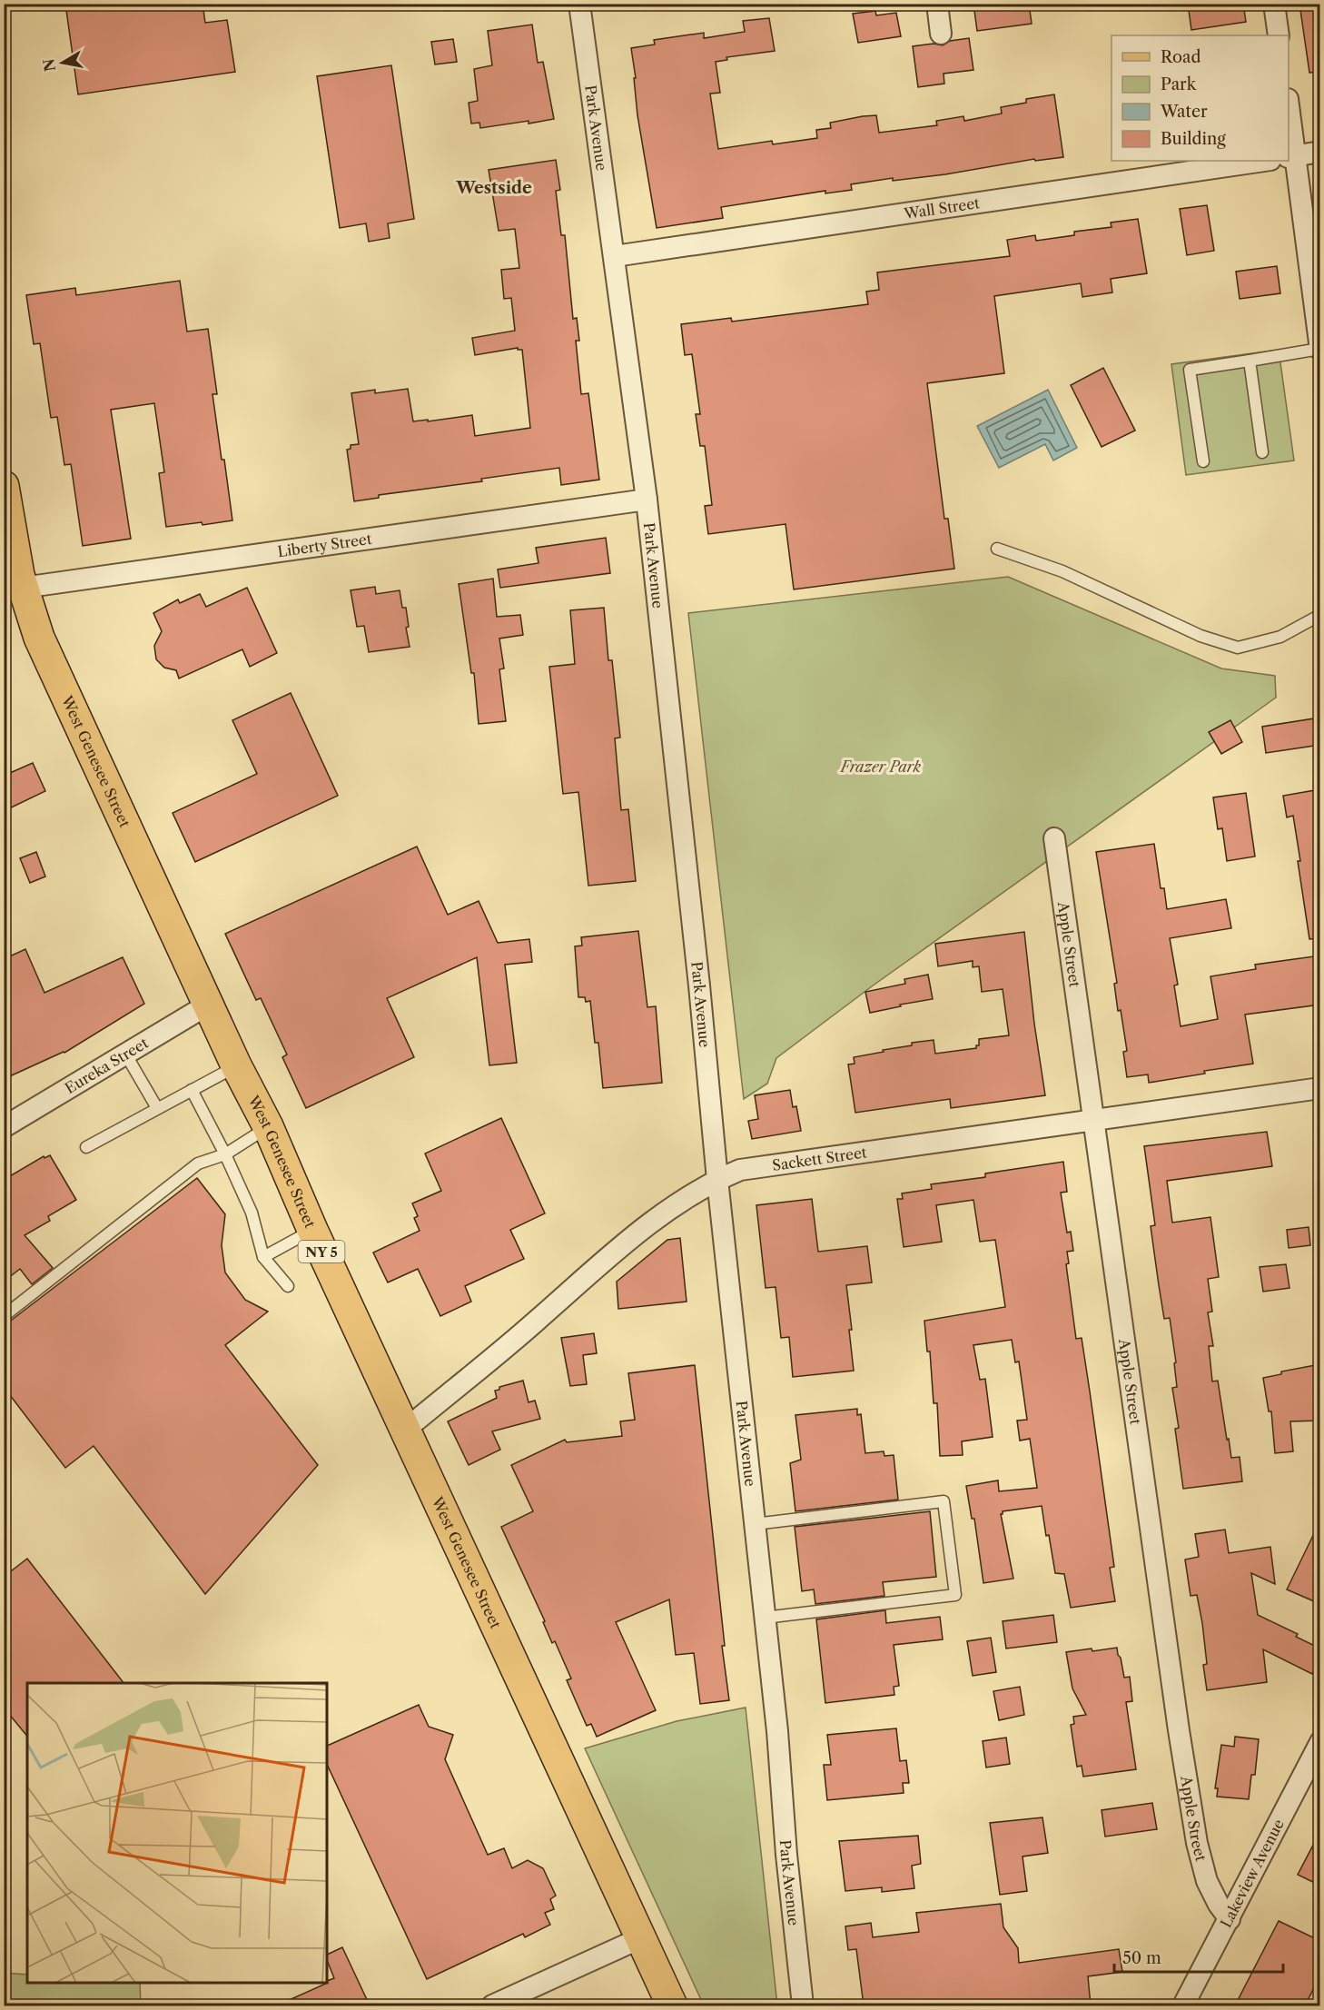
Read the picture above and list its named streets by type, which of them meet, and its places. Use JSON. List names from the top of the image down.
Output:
{
  "streets": {
    "main road": ["West Genesee Street", "NY 5"],
    "street": [
      "Park Avenue",
      "Wall Street",
      "Liberty Street",
      "Apple Street",
      "Eureka Street",
      "Sackett Street",
      "Lakeview Avenue"
    ]
  },
  "crossings": [
    ["Park Avenue", "Wall Street"],
    ["Park Avenue", "Liberty Street"],
    ["Park Avenue", "Sackett Street"],
    ["Liberty Street", "West Genesee Street"],
    ["West Genesee Street", "Eureka Street"],
    ["West Genesee Street", "Sackett Street"],
    ["Apple Street", "Sackett Street"],
    ["Apple Street", "Lakeview Avenue"]
  ],
  "districts": ["Westside"],
  "parks": ["Frazer Park"],
  "legend": [
    "Road",
    "Park",
    "Water",
    "Building"
  ],
  "scale_bar": "50 m",
  "north": "left"
}
